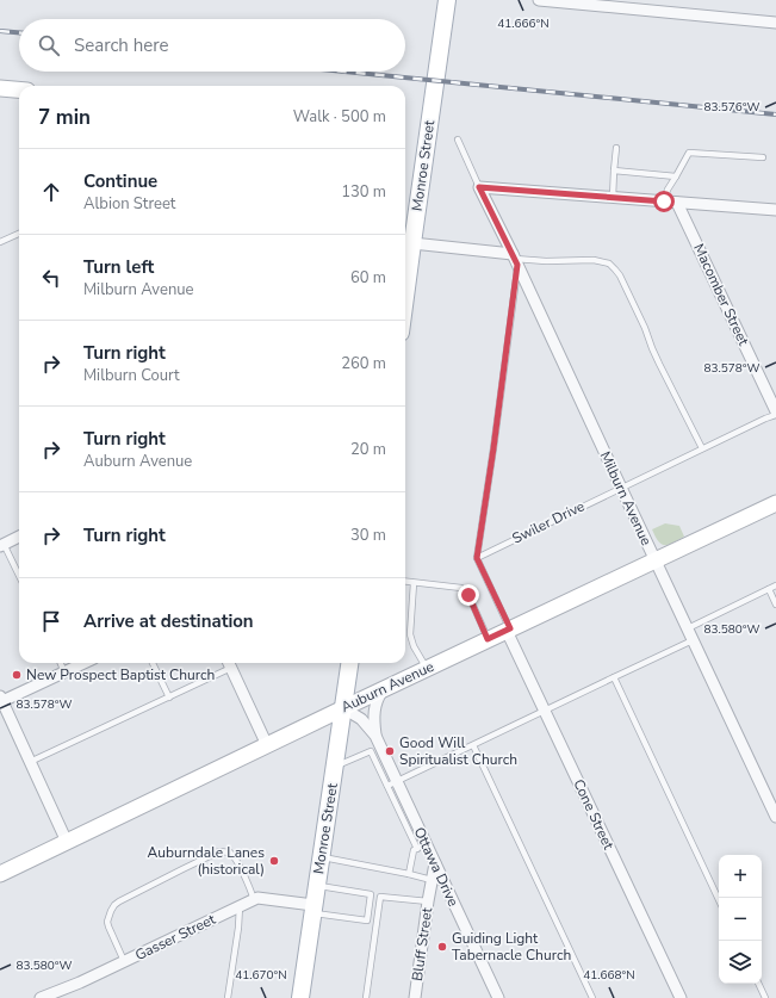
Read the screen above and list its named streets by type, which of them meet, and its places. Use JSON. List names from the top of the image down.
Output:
{
  "streets": {
    "main road": ["Monroe Street"],
    "street": [
      "Macomber Street",
      "Milburn Avenue",
      "Auburn Avenue",
      "Cone Street",
      "Ottawa Drive",
      "Gasser Street",
      "Bluff Street"
    ],
    "lane": ["Swiler Drive"]
  },
  "crossings": [
    ["Monroe Street", "Auburn Avenue"],
    ["Monroe Street", "Ottawa Drive"],
    ["Monroe Street", "Gasser Street"],
    ["Macomber Street", "Swiler Drive"],
    ["Milburn Avenue", "Swiler Drive"],
    ["Milburn Avenue", "Auburn Avenue"],
    ["Auburn Avenue", "Cone Street"],
    ["Auburn Avenue", "Ottawa Drive"],
    ["Ottawa Drive", "Bluff Street"]
  ],
  "places": [
    "New Prospect Baptist Church",
    "Good Will Spiritualist Church",
    "Auburndale Lanes (historical)",
    "Guiding Light Tabernacle Church"
  ],
  "page": {
    "search": "Search here",
    "heading": ["7 min", "Walk · 500 m"],
    "list": [
      ["Continue", "Albion Street", "130 m"],
      ["Turn left", "Milburn Avenue", "60 m"],
      ["Turn right", "Milburn Court", "260 m"],
      ["Turn right", "Auburn Avenue", "20 m"],
      ["Turn right", "30 m"],
      "Arrive at destination"
    ],
    "map_buttons": ["+", "−"]
  },
  "coordinates": [
    "41.666°N",
    "83.576°W",
    "83.578°W",
    "83.580°W",
    "41.670°N",
    "41.668°N"
  ]
}
